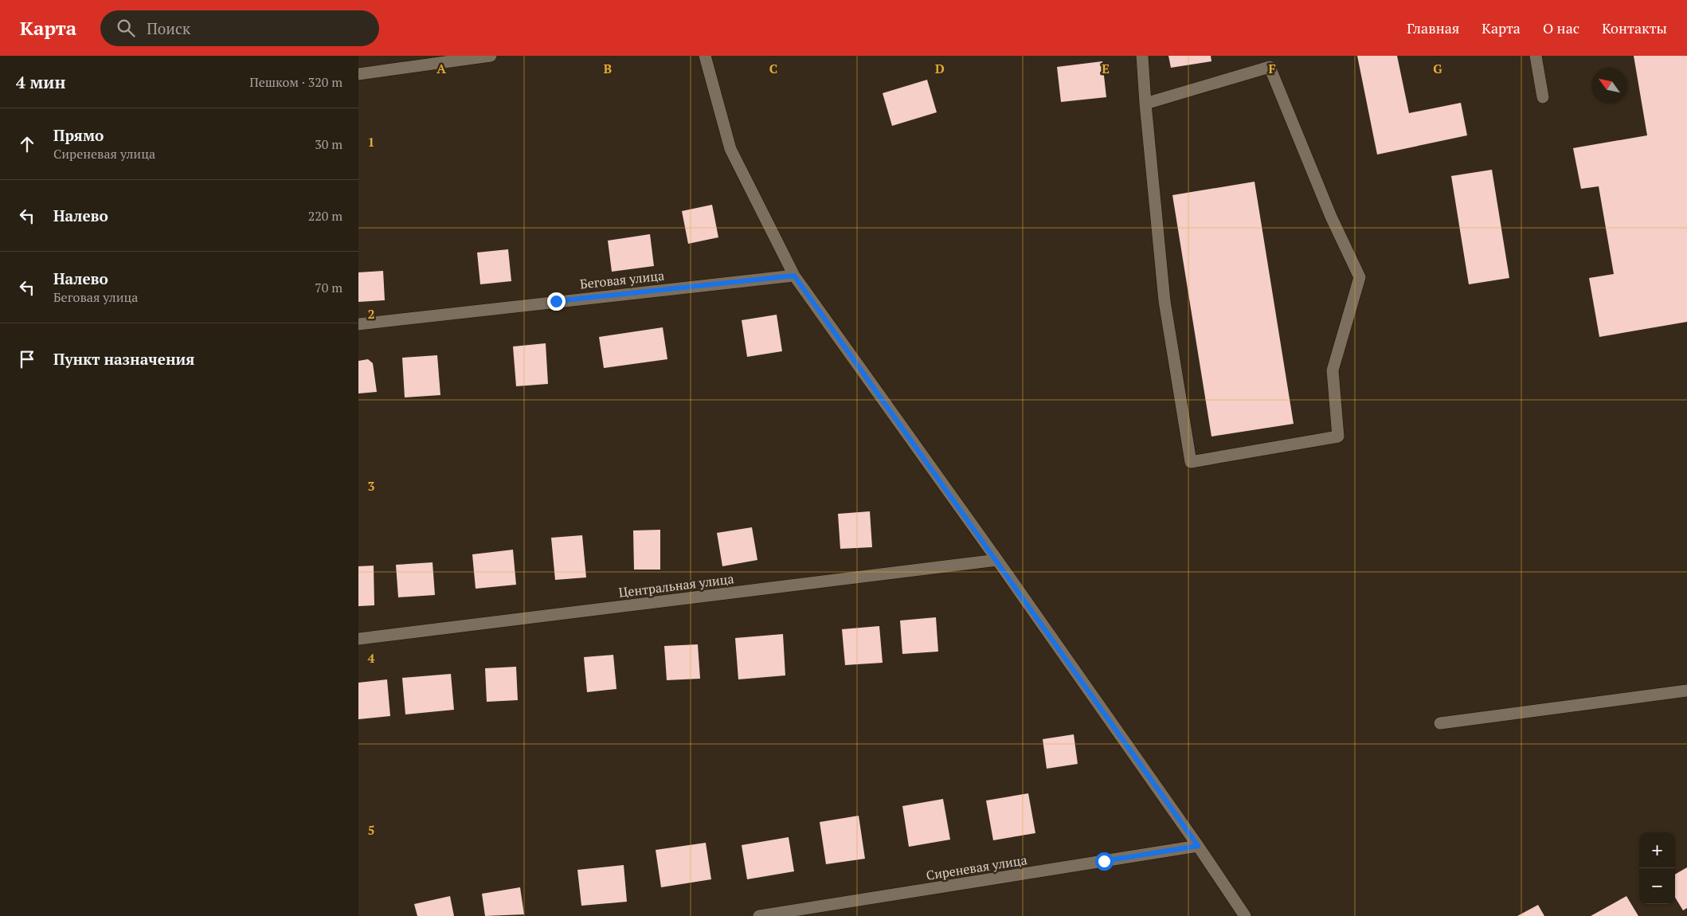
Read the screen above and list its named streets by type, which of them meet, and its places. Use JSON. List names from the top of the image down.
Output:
{
  "streets": {
    "street": ["Беговая улица", "Центральная улица", "Сиреневая улица"]
  },
  "north": "top left",
  "page": {
    "header": "Карта",
    "search": "Поиск",
    "nav": [
      "Главная",
      "Карта",
      "О нас",
      "Контакты"
    ],
    "heading": ["4 мин", "Пешком · 320 m"],
    "list": [
      ["Прямо", "Сиреневая улица", "30 m"],
      ["Налево", "220 m"],
      ["Налево", "Беговая улица", "70 m"],
      "Пункт назначения"
    ],
    "map_buttons": ["+", "−"]
  },
  "grid": {
    "columns": [
      "A",
      "B",
      "C",
      "D",
      "E",
      "F",
      "G"
    ],
    "rows": [
      "1",
      "2",
      "3",
      "4",
      "5"
    ]
  }
}
